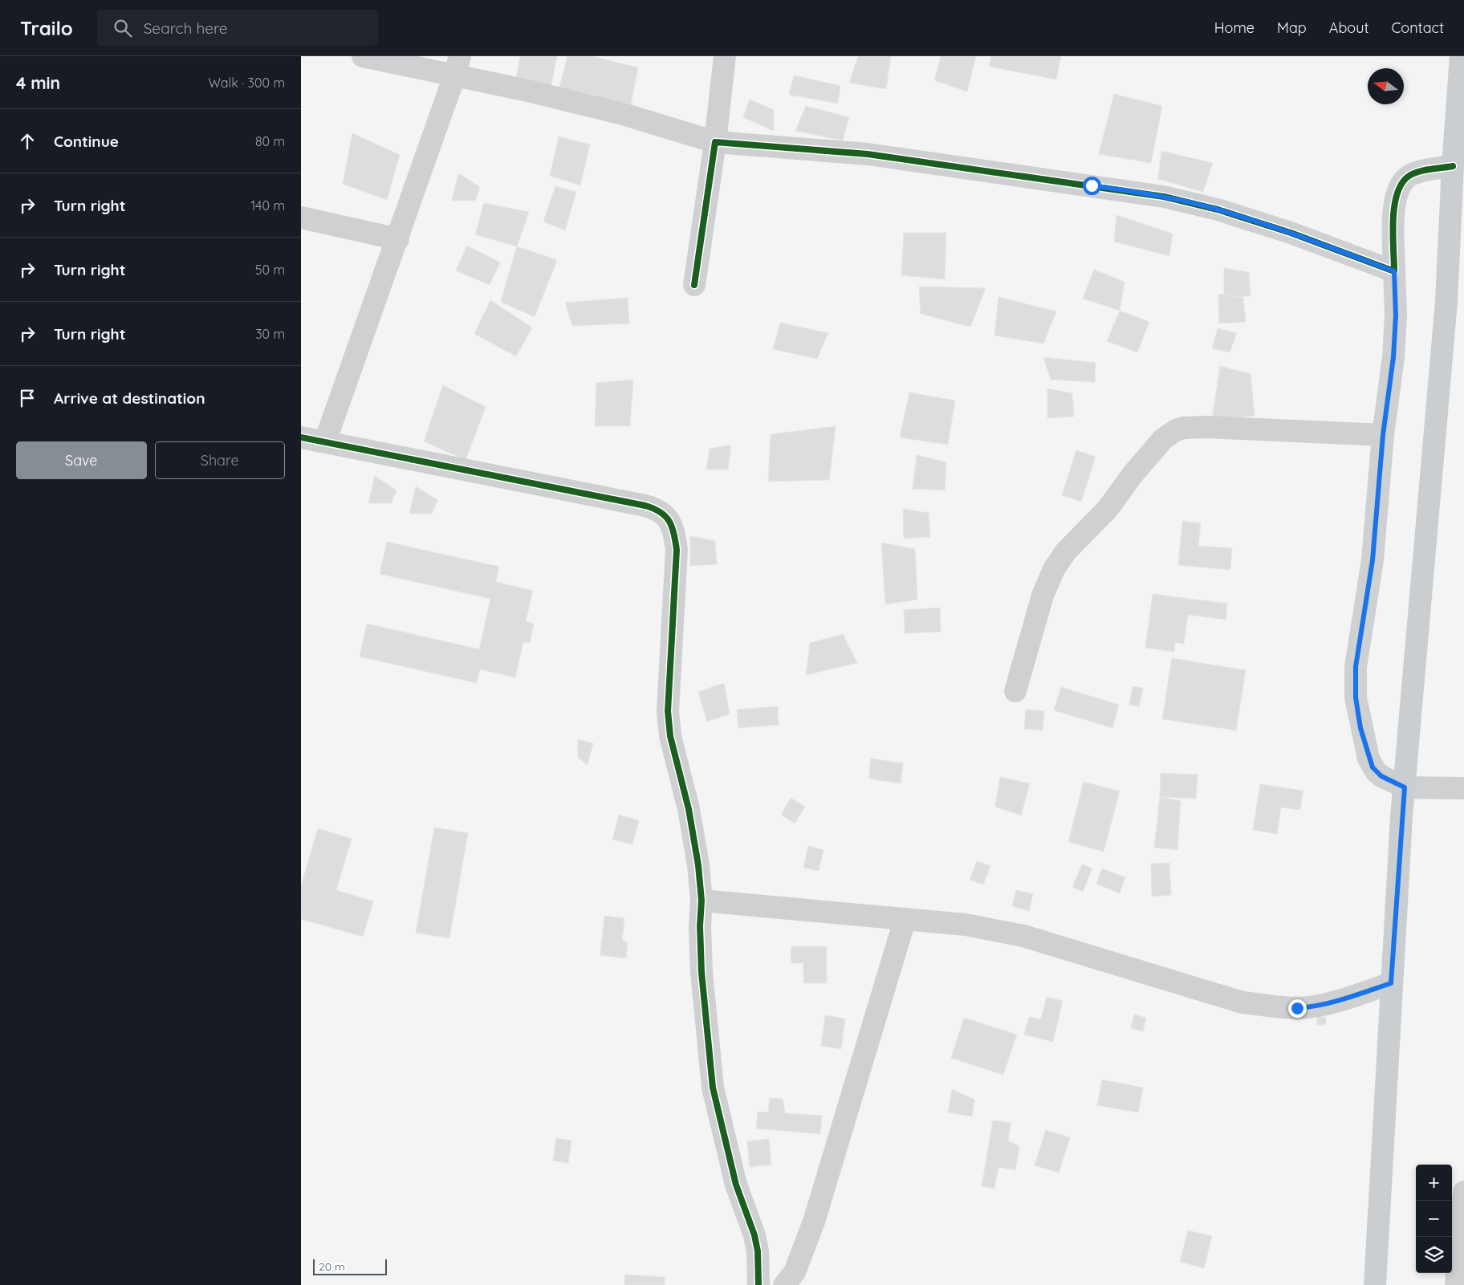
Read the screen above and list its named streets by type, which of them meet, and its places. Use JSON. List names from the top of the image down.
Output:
{
  "scale_bar": "20 m",
  "north": "left",
  "page": {
    "header": "Trailo",
    "search": "Search here",
    "nav": [
      "Home",
      "Map",
      "About",
      "Contact"
    ],
    "heading": ["4 min", "Walk · 300 m"],
    "list": [
      ["Continue", "80 m"],
      ["Turn right", "140 m"],
      ["Turn right", "50 m"],
      ["Turn right", "30 m"],
      "Arrive at destination"
    ],
    "buttons": ["Save", "Share"],
    "map_buttons": ["+", "−"],
    "scale": "20 m"
  }
}
